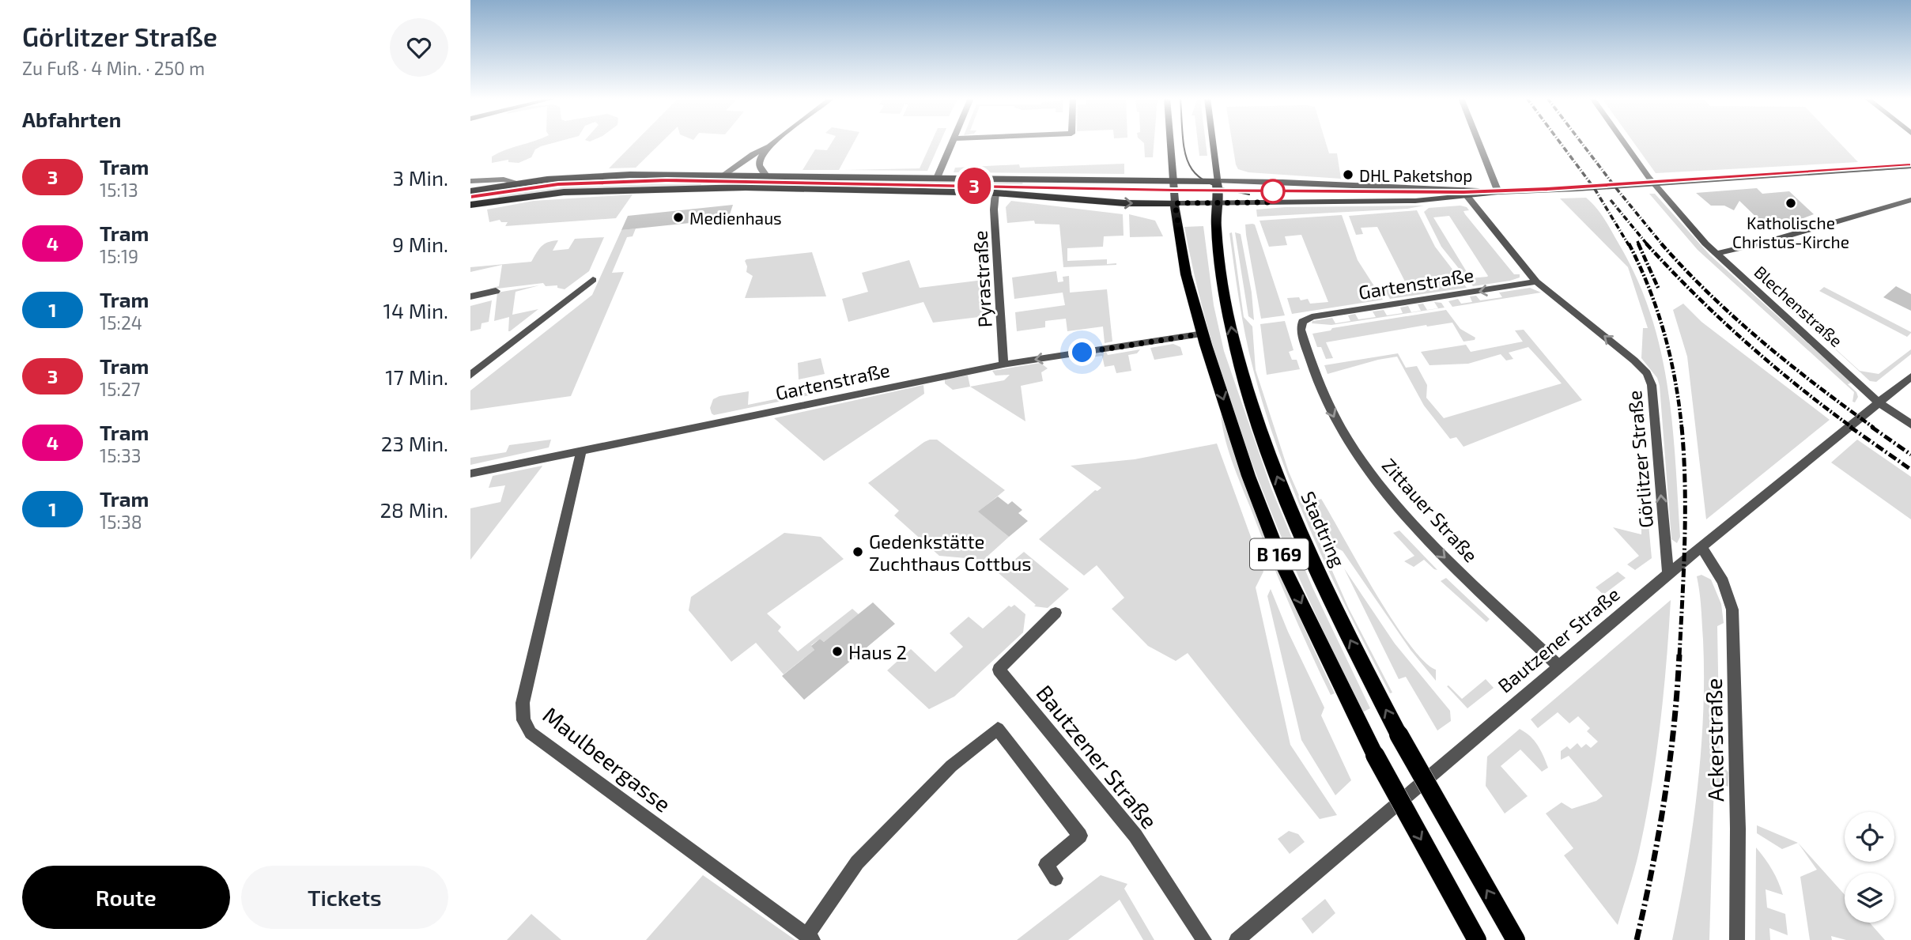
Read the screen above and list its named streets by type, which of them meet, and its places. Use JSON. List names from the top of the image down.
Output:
{
  "streets": {
    "main road": ["Stadtring", "B 169"],
    "street": [
      "Pyrastraße",
      "Gartenstraße",
      "Blechenstraße",
      "Görlitzer Straße",
      "Zittauer Straße",
      "Bautzener Straße",
      "Ackerstraße",
      "Maulbeergasse"
    ]
  },
  "crossings": [
    ["Pyrastraße", "Gartenstraße"],
    ["Gartenstraße", "Görlitzer Straße"],
    ["Gartenstraße", "Zittauer Straße"],
    ["Gartenstraße", "B 169"],
    ["Gartenstraße", "Maulbeergasse"],
    ["Blechenstraße", "Bautzener Straße"],
    ["Görlitzer Straße", "Bautzener Straße"],
    ["Zittauer Straße", "Bautzener Straße"],
    ["Bautzener Straße", "Ackerstraße"]
  ],
  "one_way": ["Gartenstraße", "Görlitzer Straße", "Zittauer Straße"],
  "places": [
    "DHL Paketshop",
    "Katholische Christus-Kirche",
    "Medienhaus",
    "Gedenkstätte Zuchthaus Cottbus",
    "Haus 2"
  ],
  "lines": ["tram line 3"],
  "page": {
    "heading": [
      ["Görlitzer Straße", "Zu Fuß · 4 Min. · 250 m"],
      "Abfahrten"
    ],
    "on_map": "3",
    "list": [
      {
        "mark": "3",
        "name": "Tram",
        "note": "15:13",
        "value": "3 Min."
      },
      {
        "mark": "4",
        "name": "Tram",
        "note": "15:19",
        "value": "9 Min."
      },
      {
        "mark": "1",
        "name": "Tram",
        "note": "15:24",
        "value": "14 Min."
      },
      {
        "mark": "3",
        "name": "Tram",
        "note": "15:27",
        "value": "17 Min."
      },
      {
        "mark": "4",
        "name": "Tram",
        "note": "15:33",
        "value": "23 Min."
      },
      {
        "mark": "1",
        "name": "Tram",
        "note": "15:38",
        "value": "28 Min."
      }
    ],
    "buttons": ["Route", "Tickets"]
  }
}
